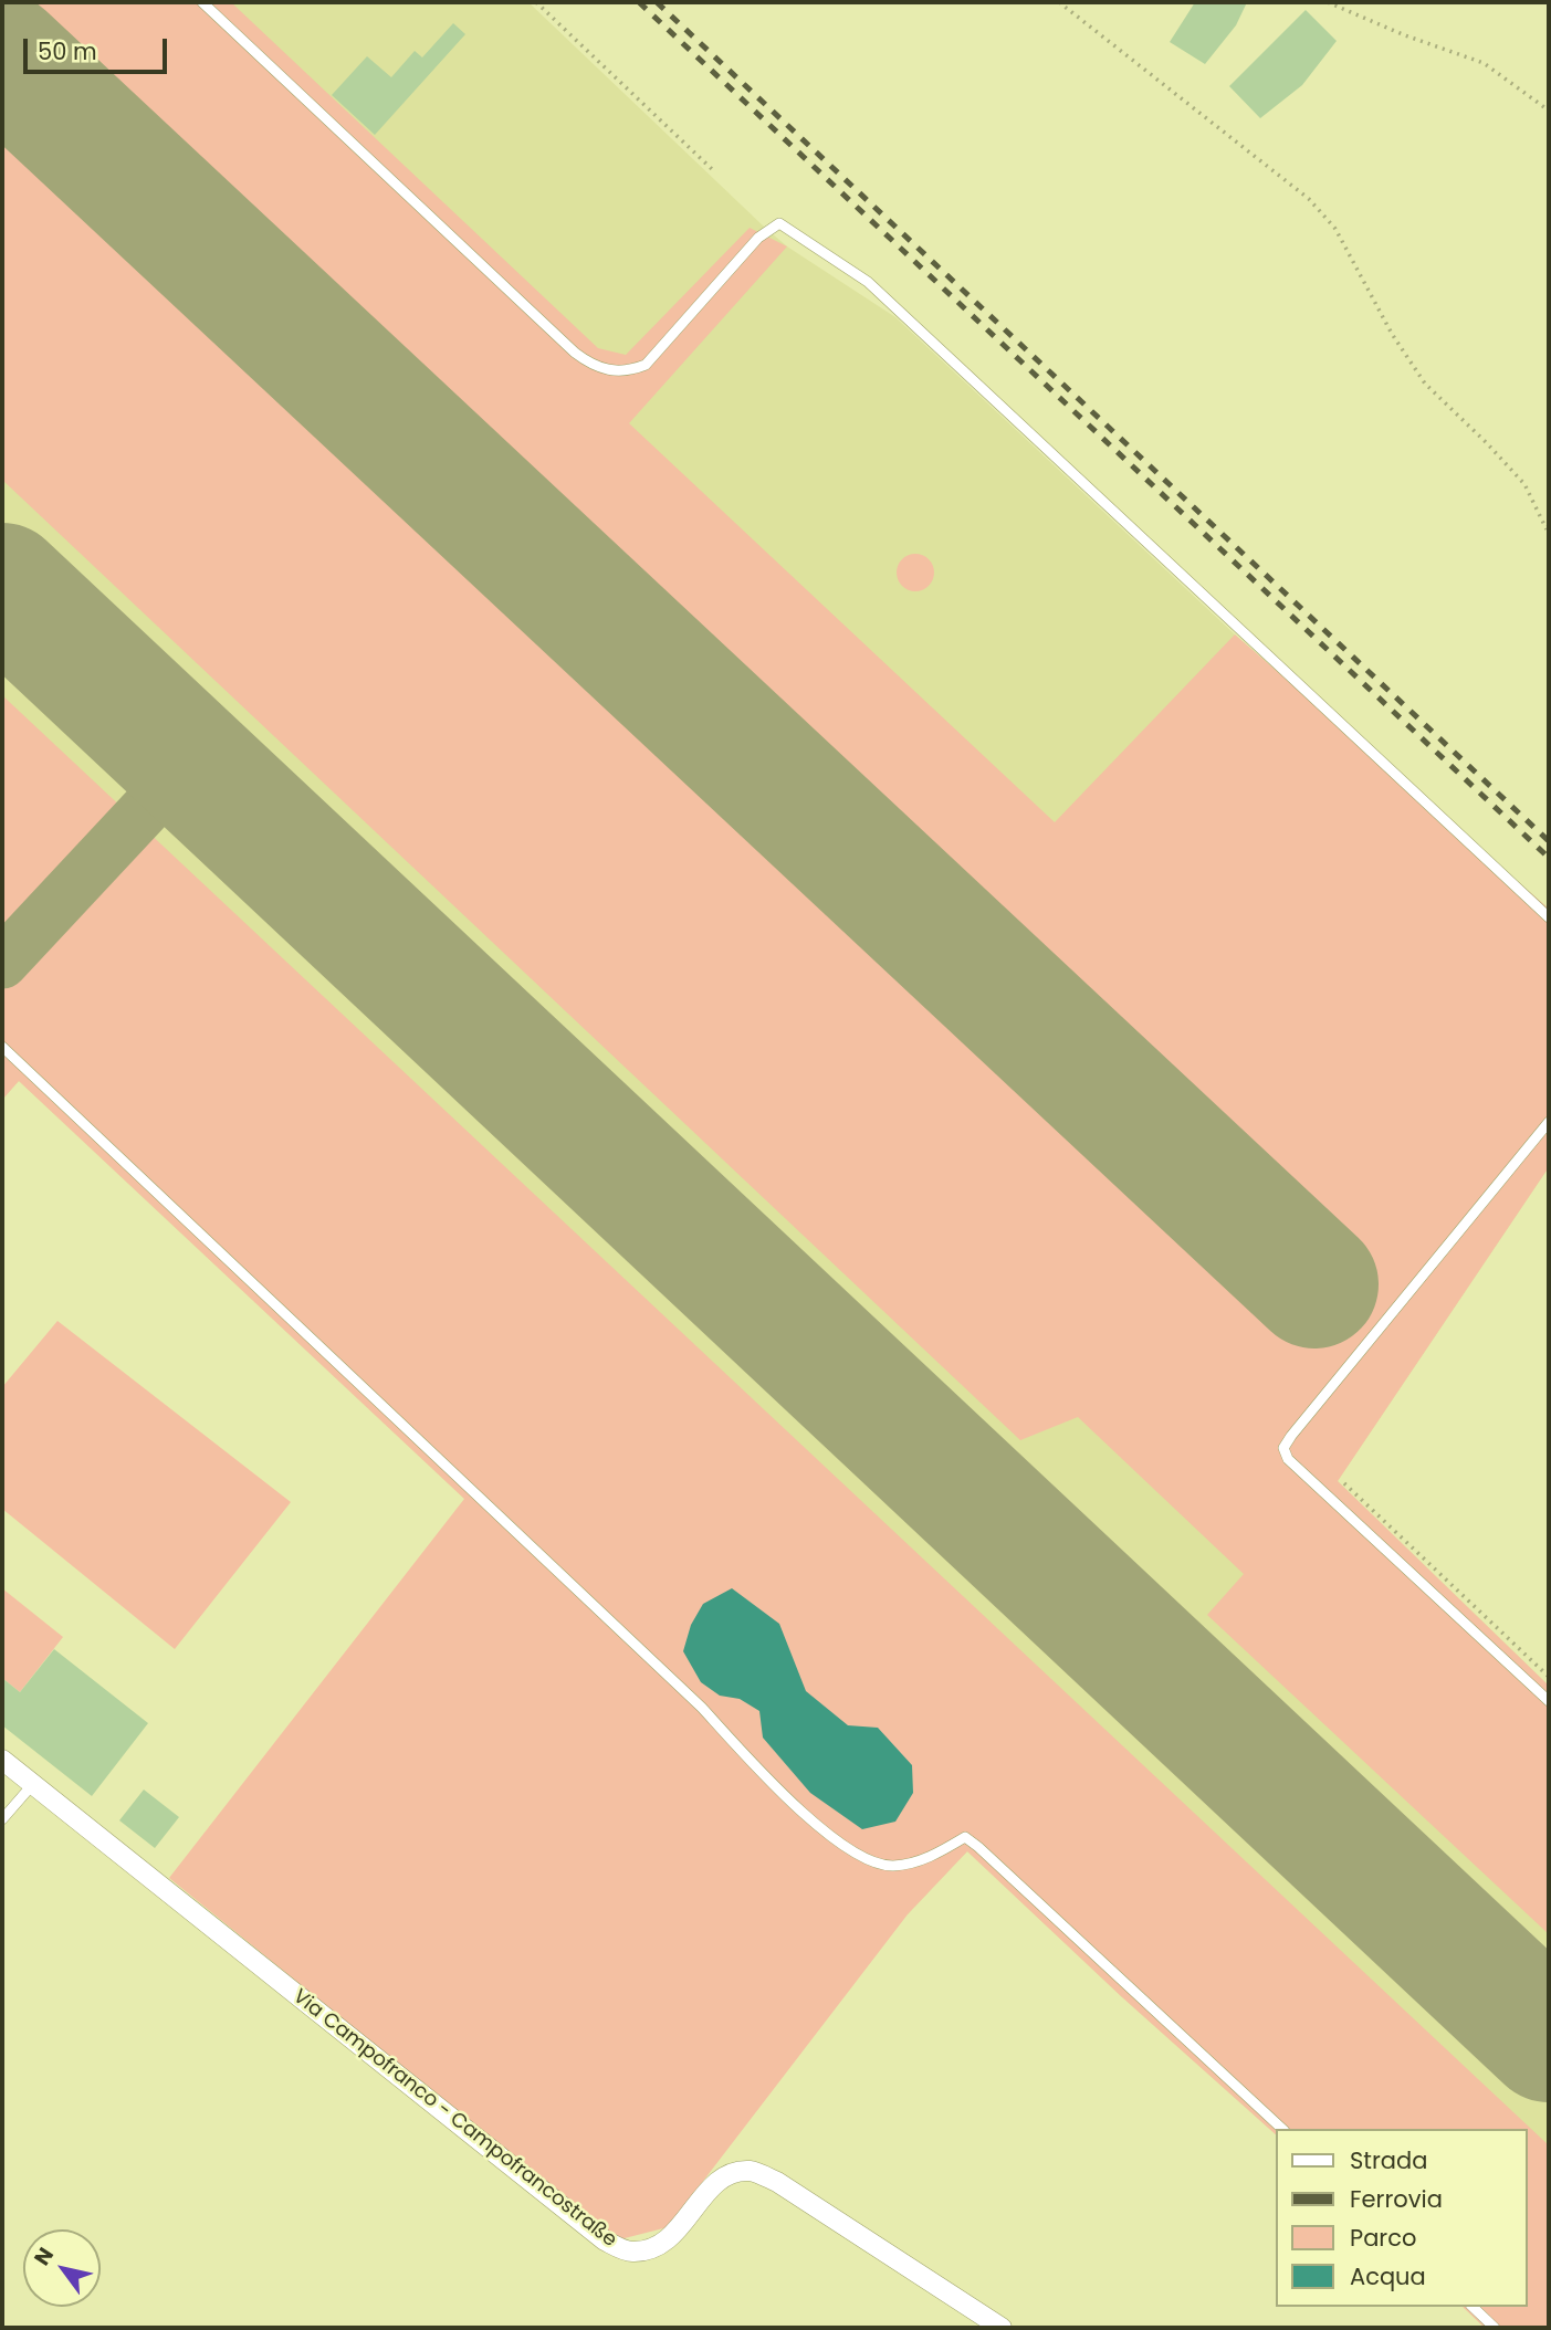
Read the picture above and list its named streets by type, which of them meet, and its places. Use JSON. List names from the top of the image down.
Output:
{
  "streets": {
    "street": ["Via Campofranco - Campofrancostraße"]
  },
  "legend": [
    "Strada",
    "Ferrovia",
    "Parco",
    "Acqua"
  ],
  "scale_bar": "50 m",
  "north": "top left"
}
